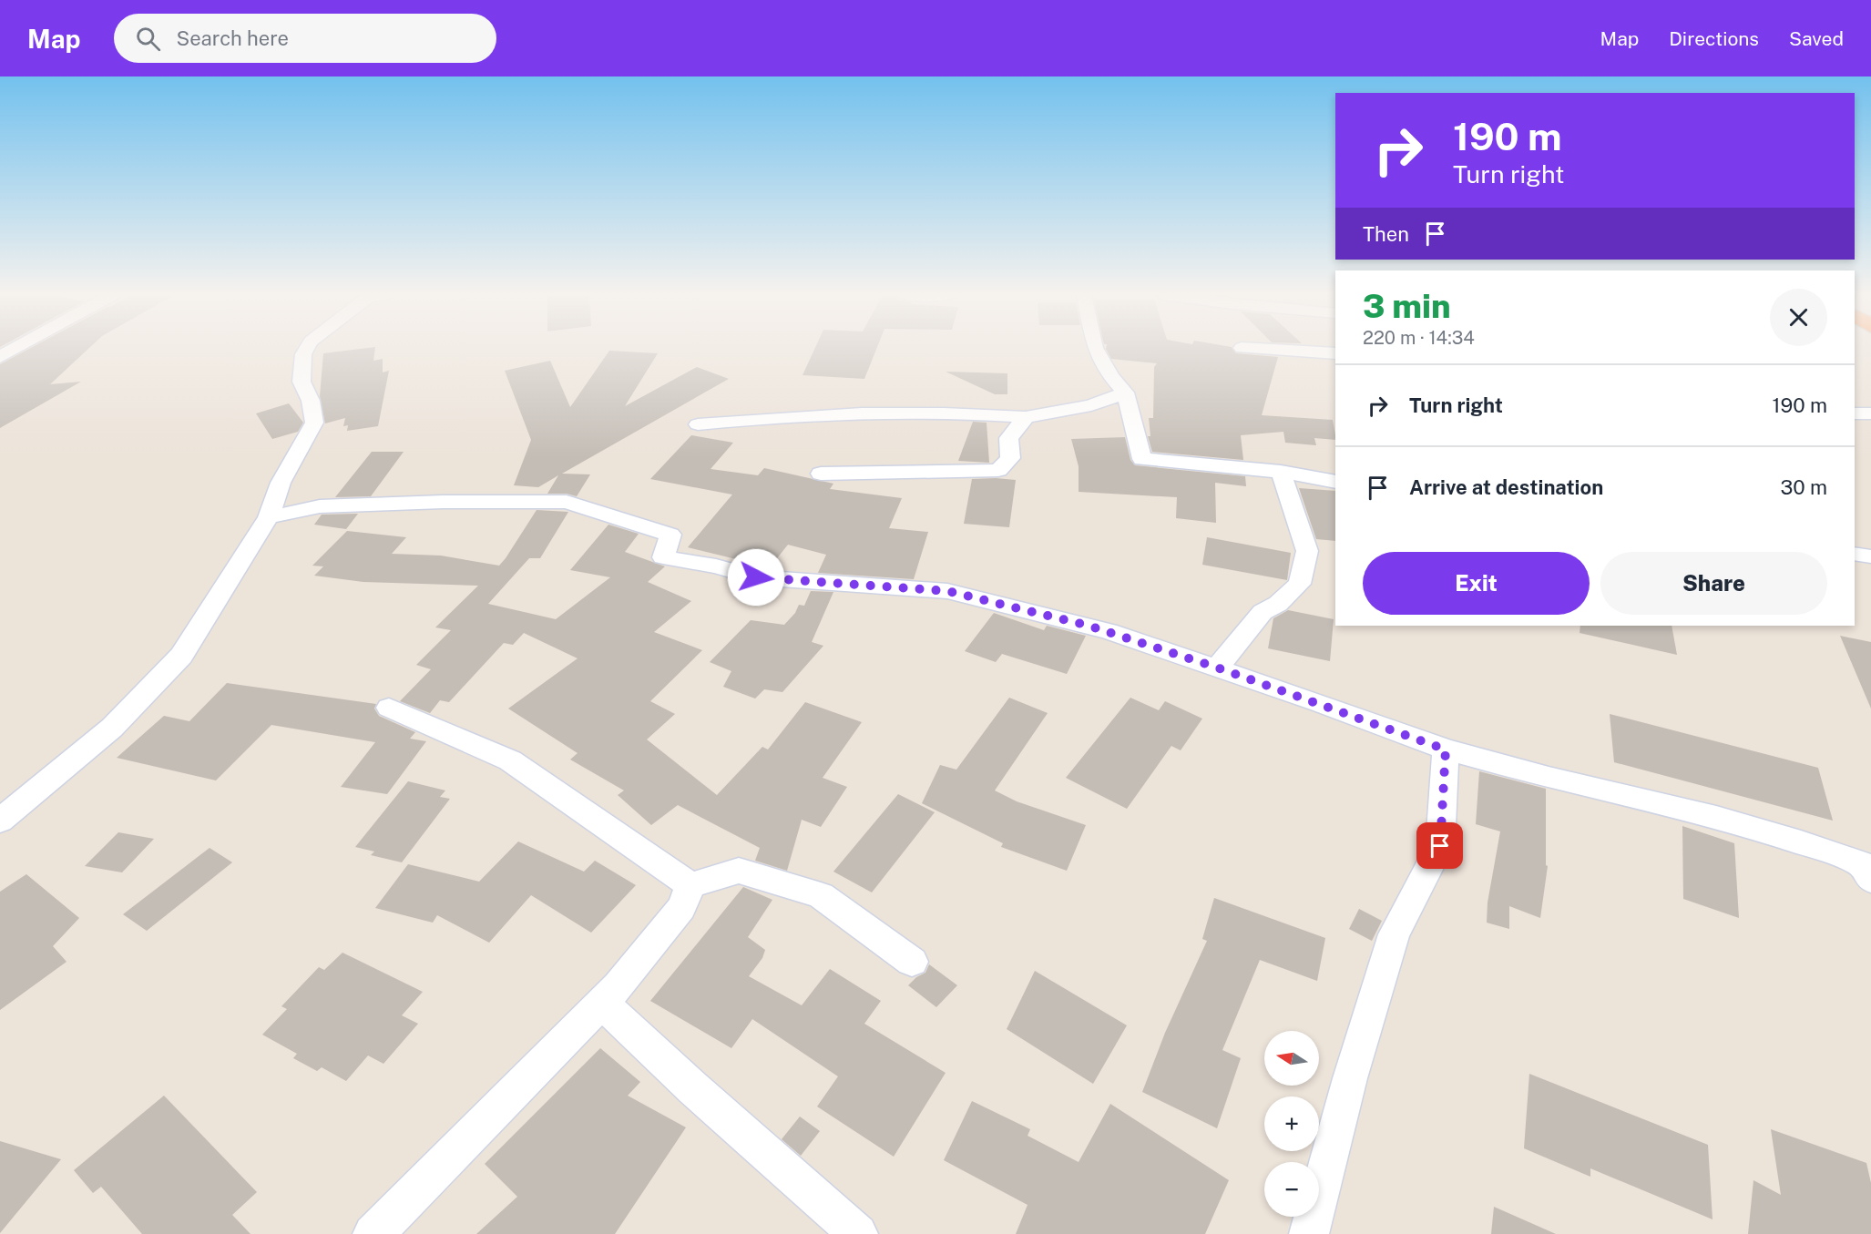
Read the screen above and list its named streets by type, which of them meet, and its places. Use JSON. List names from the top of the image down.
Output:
{
  "north": "left",
  "page": {
    "header": "Map",
    "search": "Search here",
    "nav": ["Map", "Directions", "Saved"],
    "turn": ["190 m", "Turn right"],
    "then": "Then",
    "heading": ["3 min", "220 m · 14:34"],
    "list": [
      {
        "name": "Turn right",
        "value": "190 m"
      },
      {
        "name": "Arrive at destination",
        "value": "30 m"
      }
    ],
    "buttons": ["Exit", "Share"],
    "map_buttons": ["+", "−"]
  }
}
